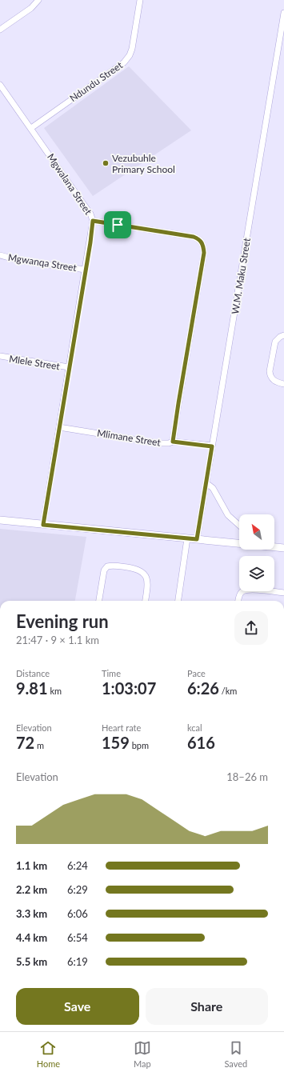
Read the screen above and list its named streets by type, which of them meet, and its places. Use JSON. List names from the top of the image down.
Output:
{
  "streets": {
    "street": [
      "Ndundu Street",
      "Mgwalana Street",
      "Mgwanqa Street",
      "W.M. Maku Street",
      "Mlele Street",
      "Mlimane Street"
    ]
  },
  "crossings": [
    ["Ndundu Street", "Mgwalana Street"],
    ["Mgwalana Street", "Mgwanqa Street"],
    ["Mgwalana Street", "Mlele Street"],
    ["Mgwalana Street", "Mlimane Street"]
  ],
  "places": ["Vezubuhle Primary School"],
  "north": "top left",
  "page": {
    "heading": ["Evening run", "21:47 · 9 × 1.1 km"],
    "stats": [
      ["Distance", "9.81 km"],
      ["Time", "1:03:07"],
      ["Pace", "6:26 /km"],
      ["Elevation", "72 m"],
      ["Heart rate", "159 bpm"],
      ["kcal", "616"]
    ],
    "chart": ["Elevation", "18–26 m"],
    "list": [
      {
        "name": "1.1 km",
        "note": "6:24"
      },
      {
        "name": "2.2 km",
        "note": "6:29"
      },
      {
        "name": "3.3 km",
        "note": "6:06"
      },
      {
        "name": "4.4 km",
        "note": "6:54"
      },
      {
        "name": "5.5 km",
        "note": "6:19"
      }
    ],
    "buttons": ["Save", "Share"],
    "tabs": ["Home", "Map", "Saved"]
  }
}
